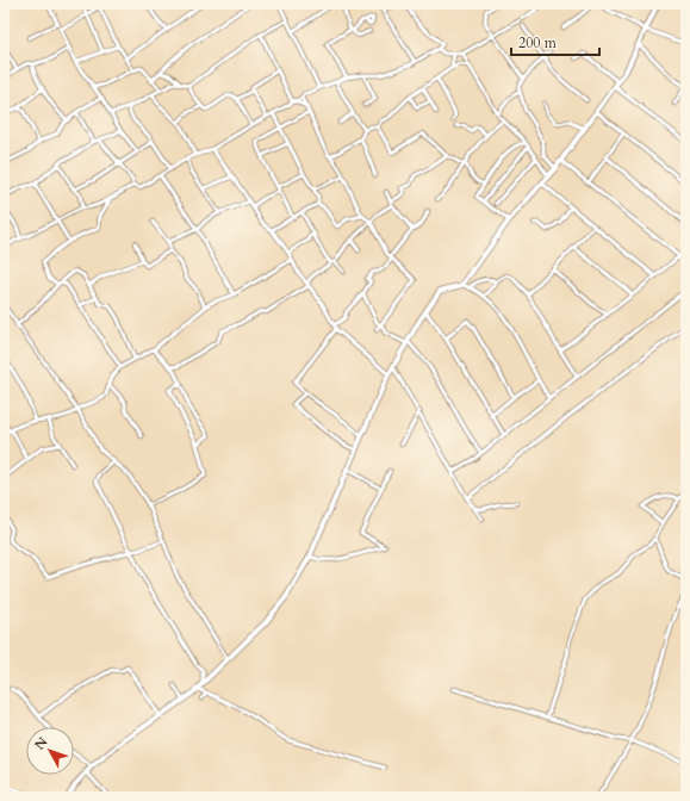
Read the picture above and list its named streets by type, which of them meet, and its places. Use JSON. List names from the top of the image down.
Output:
{
  "scale_bar": "200 m",
  "north": "top left"
}
